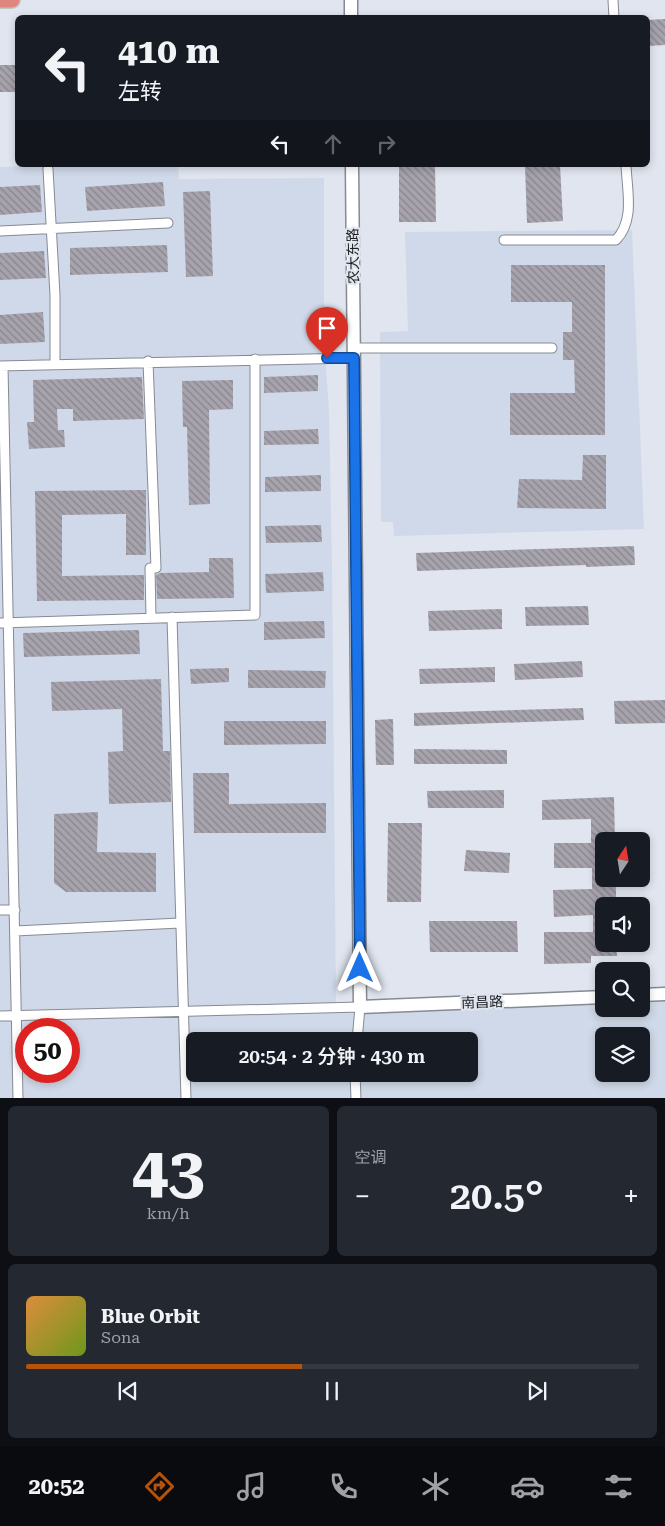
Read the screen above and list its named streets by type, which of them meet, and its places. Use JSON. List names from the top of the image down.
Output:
{
  "streets": {
    "main road": ["农大东路", "南昌路"]
  },
  "crossings": [
    ["农大东路", "南昌路"]
  ],
  "north": "top",
  "page": {
    "turn": ["410 m", "左转"],
    "limit": "50",
    "trip": "20:54 · 2 分钟 · 430 m",
    "tile": [
      ["43", "km/h"],
      "空调"
    ],
    "heat": ["−", "20.5°", "+"],
    "song": ["Blue Orbit", "Sona"],
    "tabs": "20:52"
  }
}
